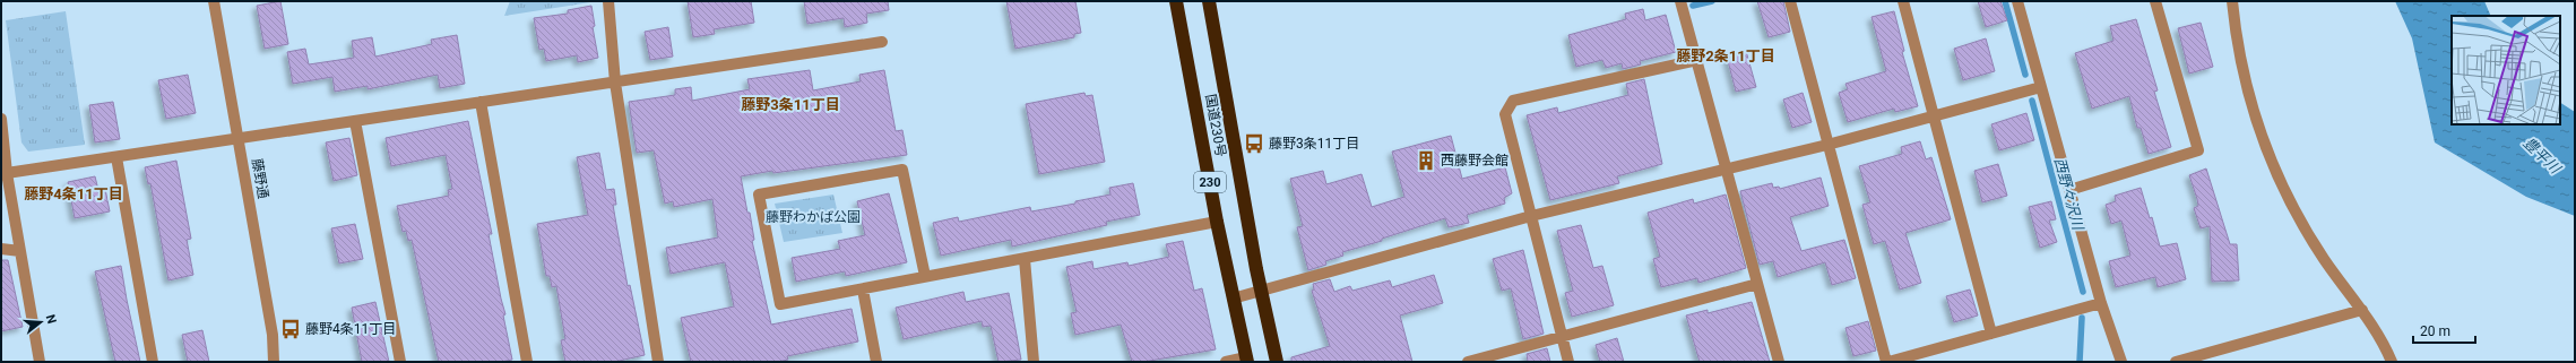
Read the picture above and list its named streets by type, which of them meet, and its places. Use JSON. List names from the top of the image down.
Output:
{
  "streets": {
    "highway": ["国道230号", "230"],
    "street": ["藤野通"]
  },
  "districts": ["藤野2条11丁目", "藤野3条11丁目", "藤野4条11丁目"],
  "water": ["豊平川", "西野々沢川"],
  "parks": ["藤野わかば公園"],
  "places": {
    "bus stop": ["藤野3条11丁目", "藤野4条11丁目"],
    "building": ["西藤野会館"]
  },
  "scale_bar": "20 m",
  "north": "right"
}
